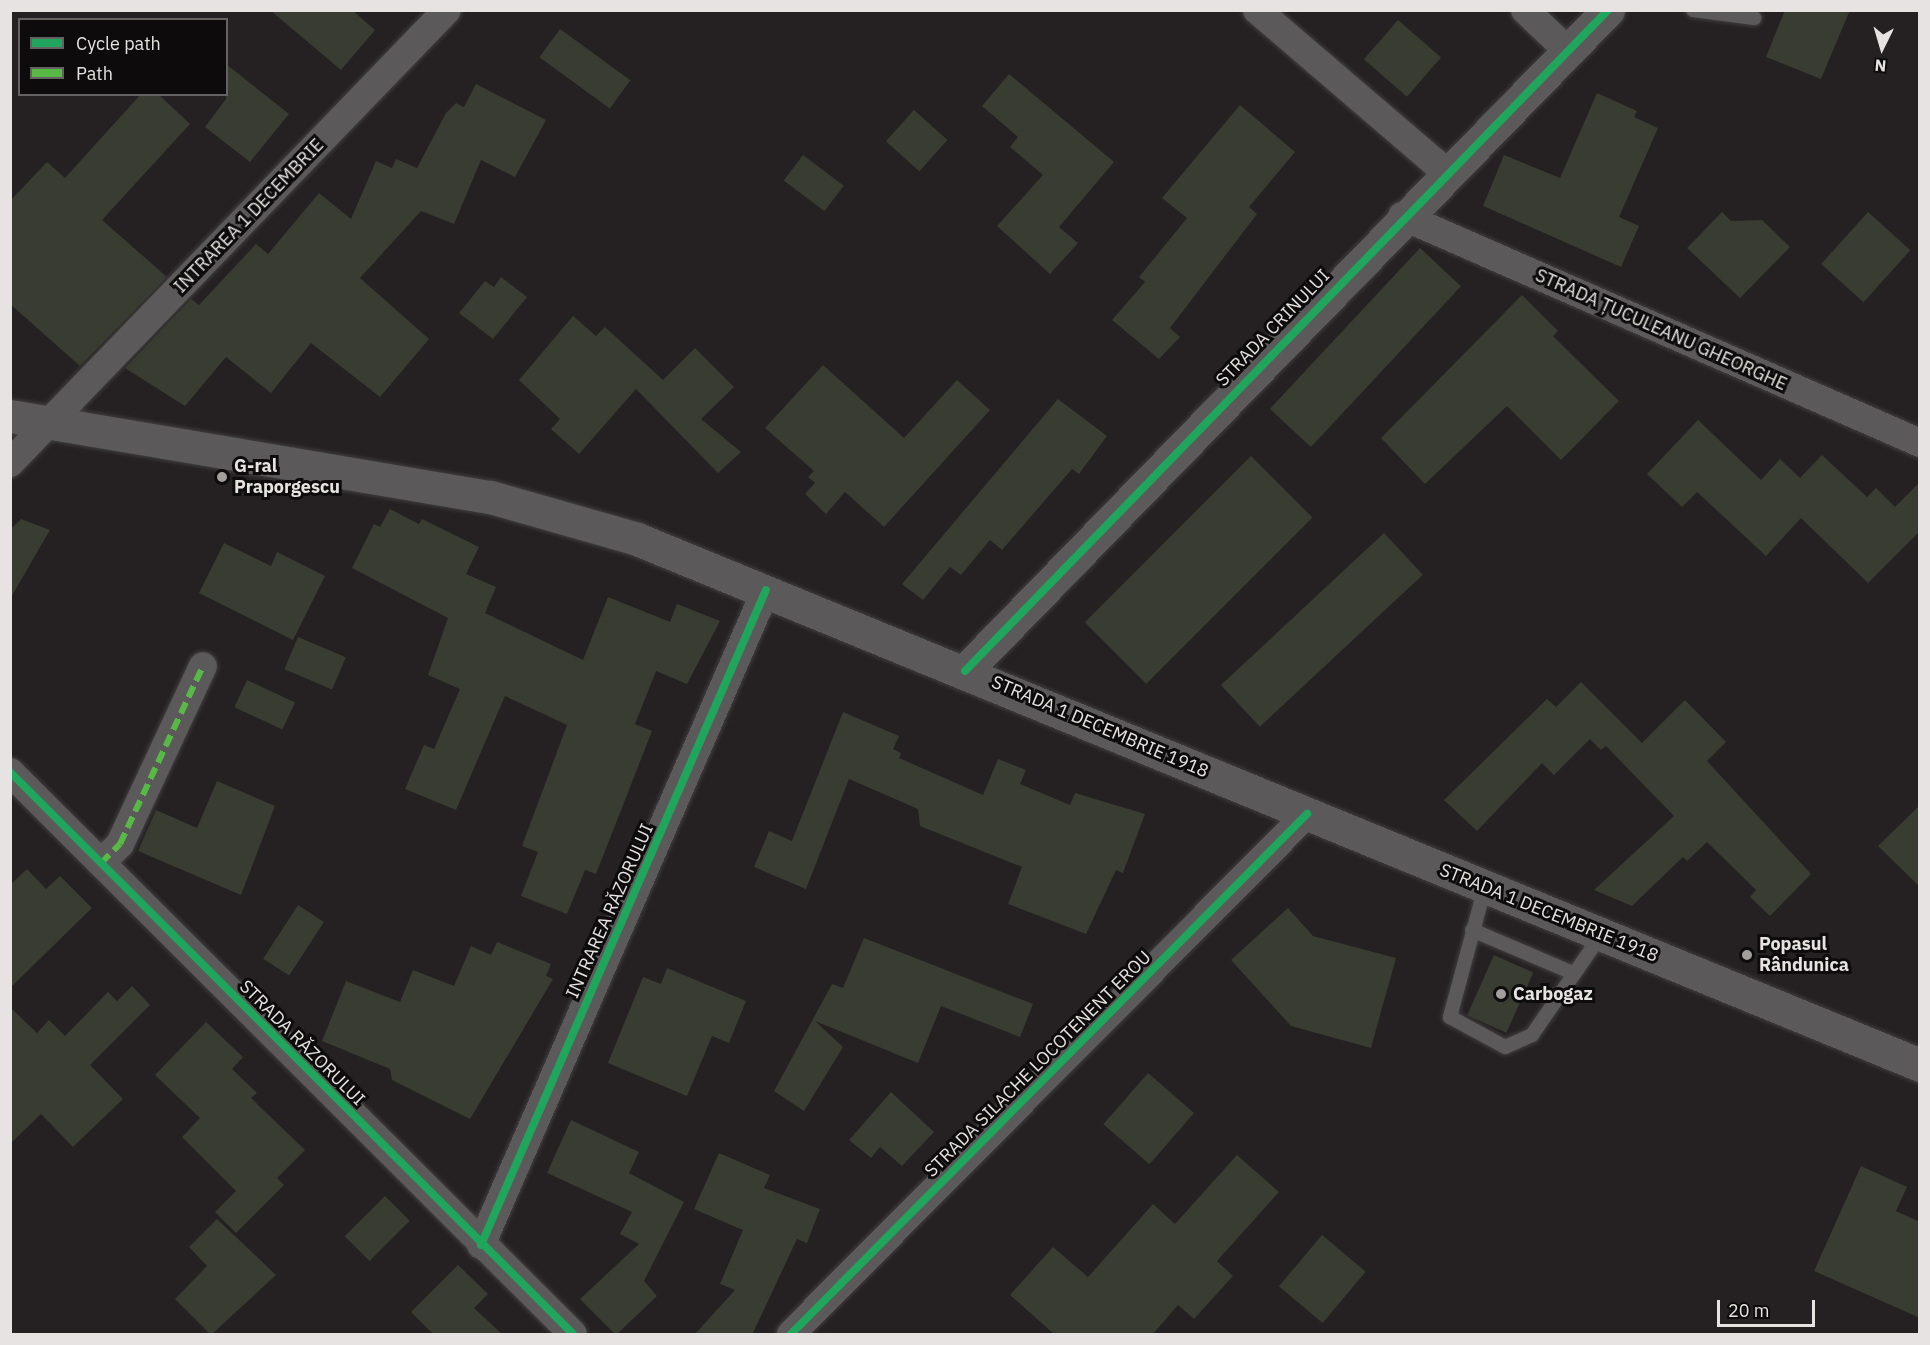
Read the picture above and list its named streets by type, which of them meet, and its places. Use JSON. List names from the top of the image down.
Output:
{
  "streets": {
    "main road": ["STRADA CRINULUI", "STRADA 1 DECEMBRIE 1918"],
    "street": [
      "INTRAREA 1 DECEMBRIE",
      "STRADA ȚUCULEANU GHEORGHE",
      "INTRAREA RĂZORULUI",
      "STRADA RĂZORULUI",
      "STRADA SILACHE LOCOTENENT EROU"
    ]
  },
  "crossings": [
    ["INTRAREA 1 DECEMBRIE", "STRADA 1 DECEMBRIE 1918"],
    ["STRADA CRINULUI", "STRADA ȚUCULEANU GHEORGHE"],
    ["STRADA CRINULUI", "STRADA 1 DECEMBRIE 1918"],
    ["STRADA 1 DECEMBRIE 1918", "INTRAREA RĂZORULUI"],
    ["STRADA 1 DECEMBRIE 1918", "STRADA SILACHE LOCOTENENT EROU"],
    ["INTRAREA RĂZORULUI", "STRADA RĂZORULUI"]
  ],
  "places": ["G-ral Praporgescu", "Popasul Rândunica", "Carbogaz"],
  "legend": ["Cycle path", "Path"],
  "scale_bar": "20 m",
  "north": "bottom"
}
